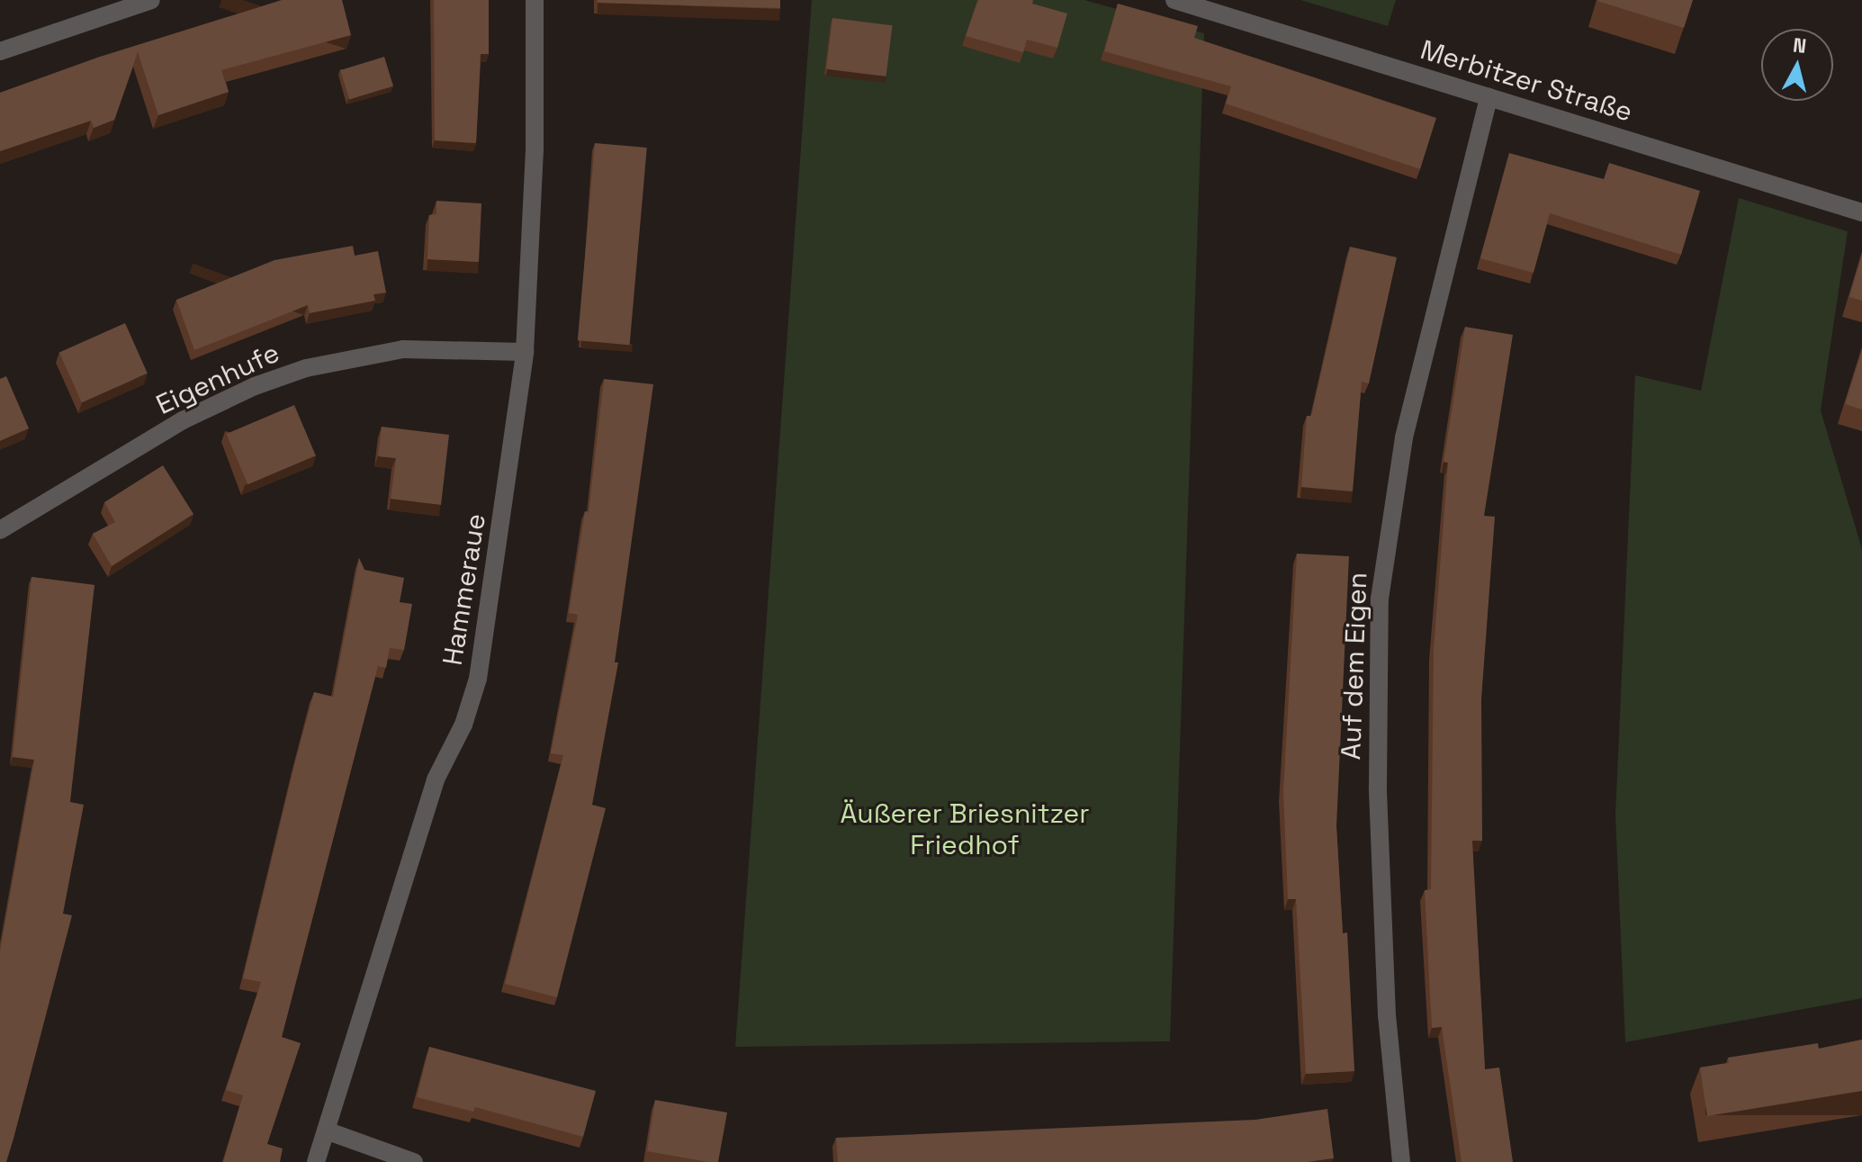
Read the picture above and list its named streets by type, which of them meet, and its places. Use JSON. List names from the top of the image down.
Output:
{
  "streets": {
    "street": [
      "Merbitzer Straße",
      "Eigenhufe",
      "Hammeraue",
      "Auf dem Eigen"
    ]
  },
  "crossings": [
    ["Merbitzer Straße", "Auf dem Eigen"],
    ["Eigenhufe", "Hammeraue"]
  ],
  "parks": ["Äußerer Briesnitzer Friedhof"],
  "north": "top"
}
